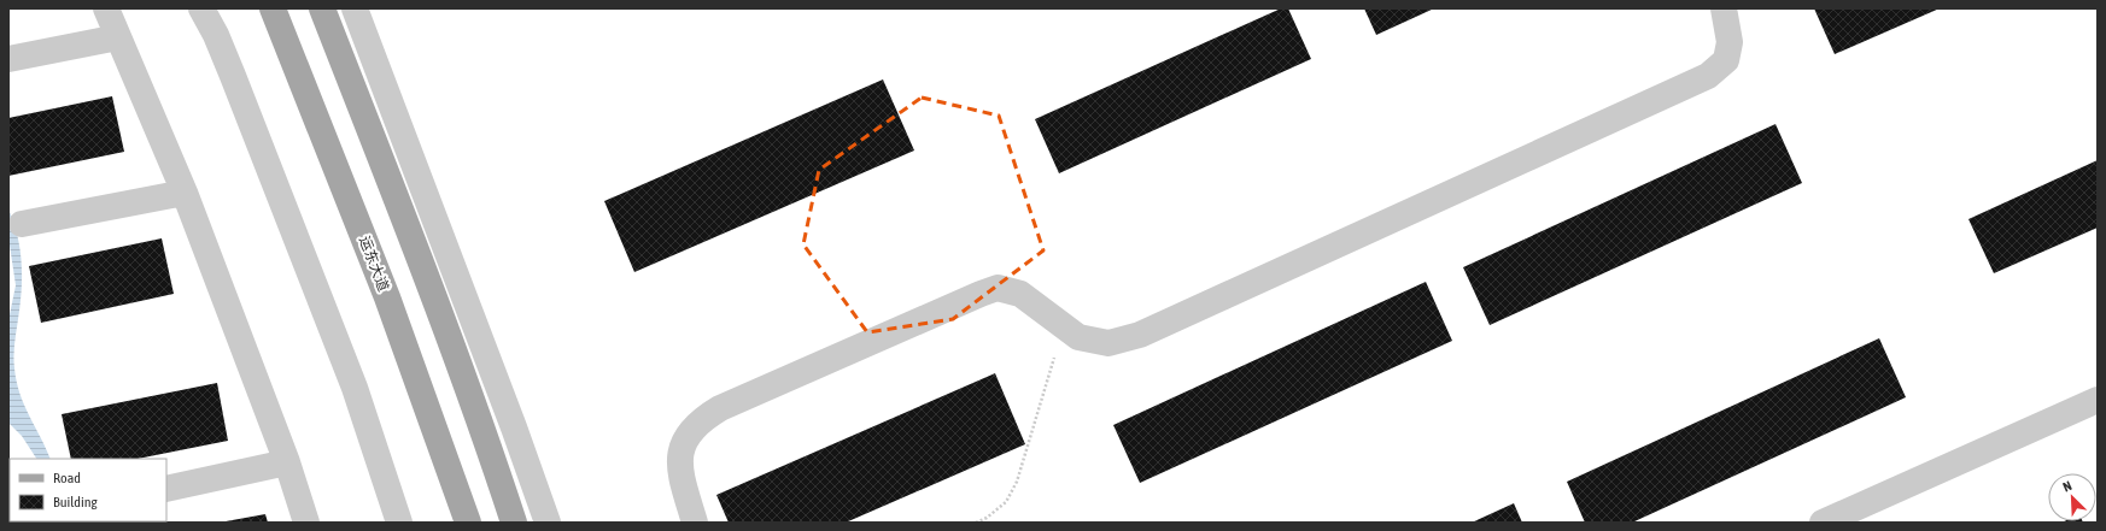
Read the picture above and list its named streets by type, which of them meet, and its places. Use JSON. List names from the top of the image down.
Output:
{
  "streets": {
    "main road": ["运东大道"]
  },
  "legend": ["Road", "Building"],
  "north": "top left"
}
